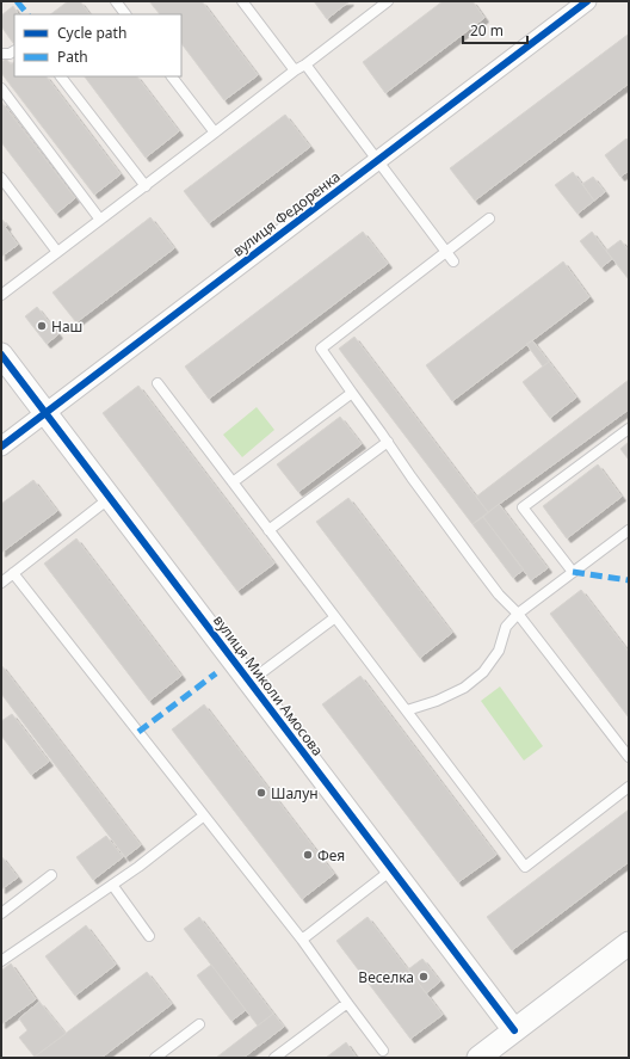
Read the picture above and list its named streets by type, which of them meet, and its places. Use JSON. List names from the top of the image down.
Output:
{
  "streets": {
    "street": ["вулиця Федоренка", "вулиця Миколи Амосова"]
  },
  "crossings": [
    ["вулиця Федоренка", "вулиця Миколи Амосова"]
  ],
  "places": [
    "Наш",
    "Шалун",
    "Фея",
    "Веселка"
  ],
  "legend": ["Cycle path", "Path"],
  "scale_bar": "20 m"
}
